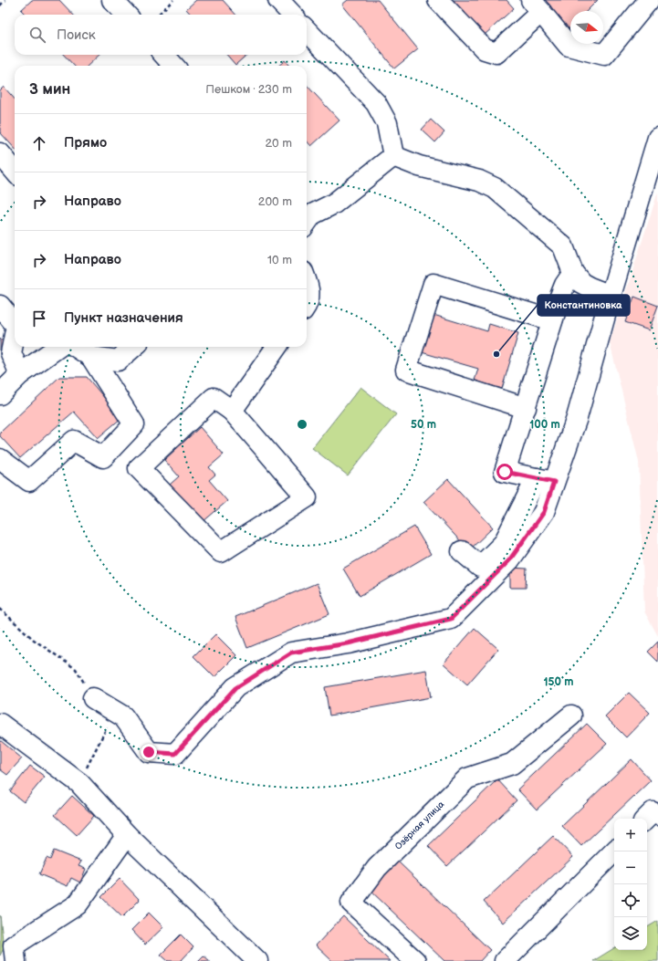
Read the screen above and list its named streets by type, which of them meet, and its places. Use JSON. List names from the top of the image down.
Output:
{
  "streets": {
    "street": ["Озёрная улица"]
  },
  "places": ["Константиновка"],
  "north": "right",
  "page": {
    "search": "Поиск",
    "heading": ["3 мин", "Пешком · 230 m"],
    "list": [
      ["Прямо", "20 m"],
      ["Направо", "200 m"],
      ["Направо", "10 m"],
      "Пункт назначения"
    ],
    "map_buttons": ["+", "−"]
  },
  "rings": ["50 m", "100 m", "150 m"]
}
